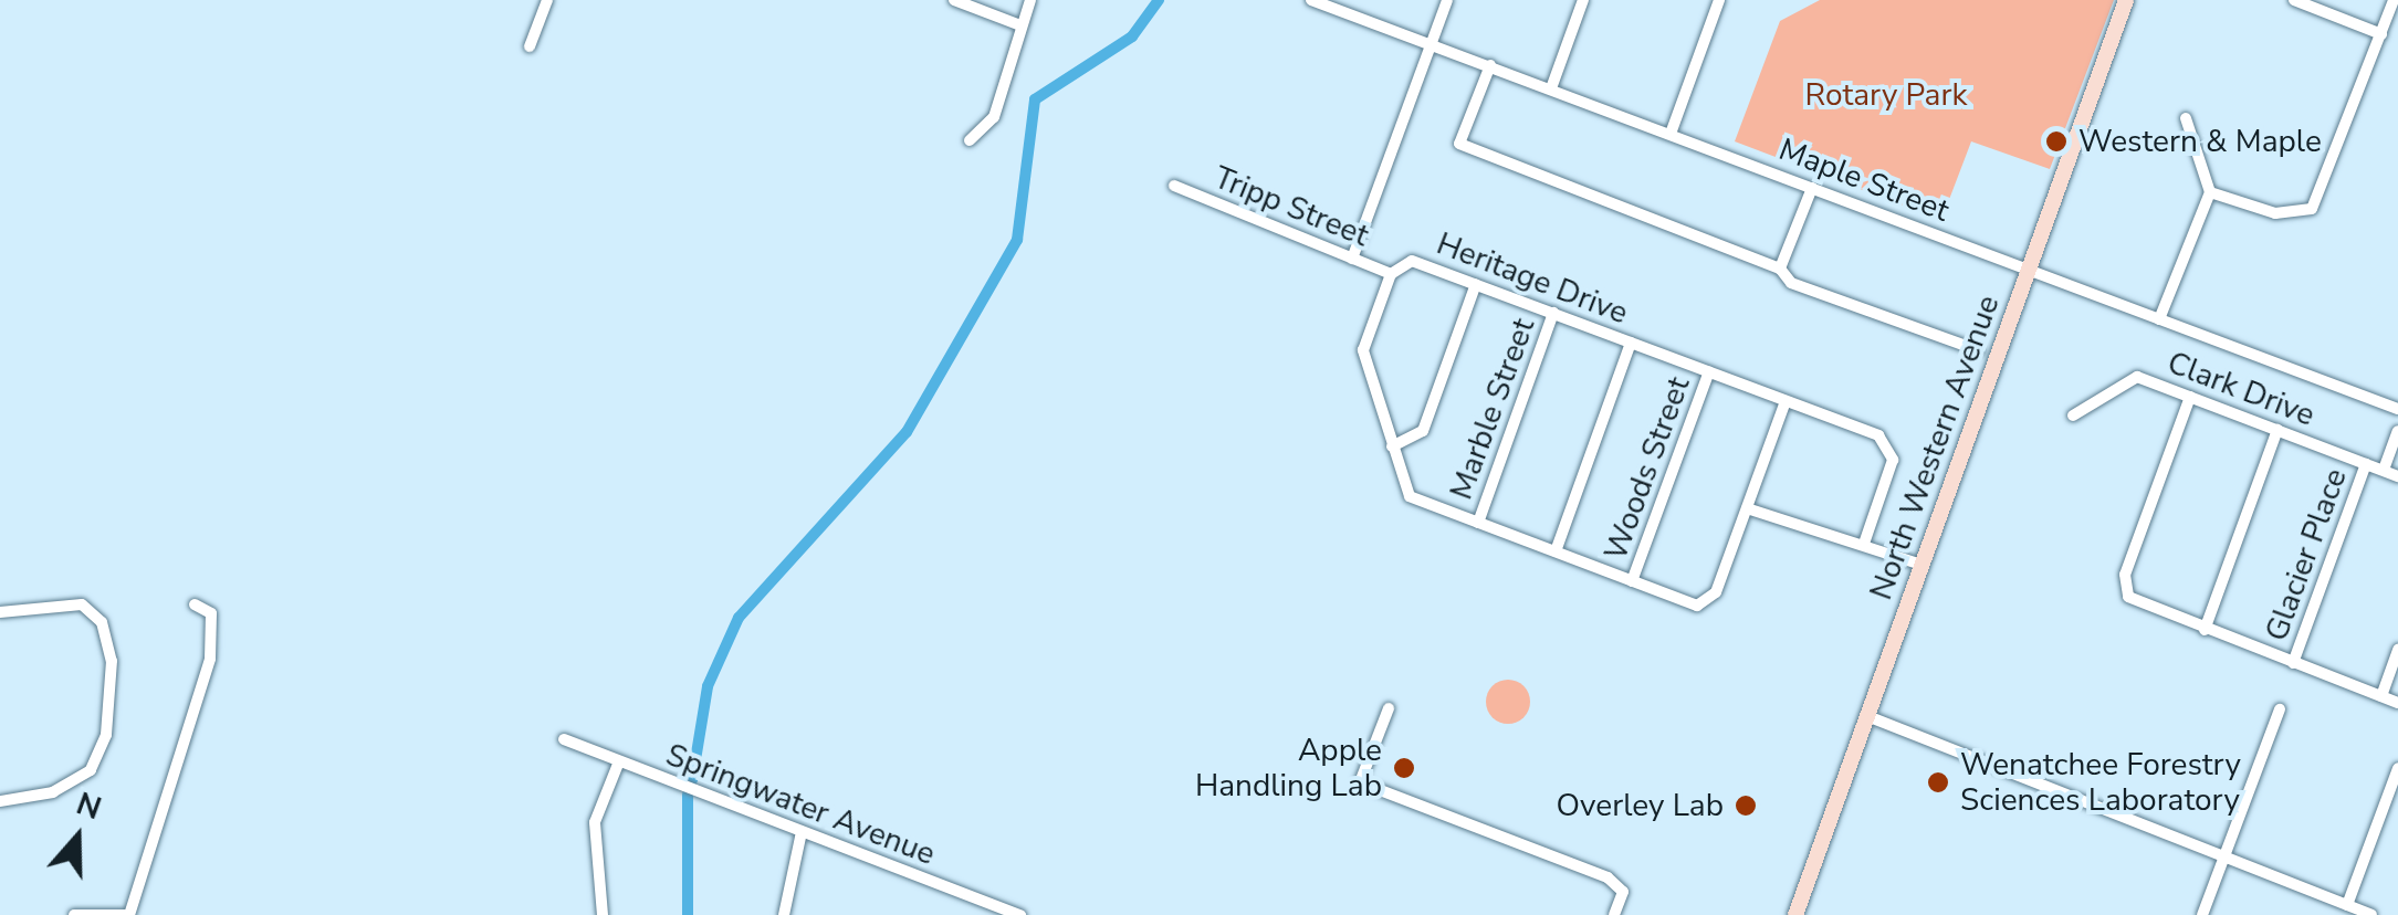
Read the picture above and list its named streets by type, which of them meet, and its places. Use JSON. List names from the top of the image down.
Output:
{
  "streets": {
    "main road": ["North Western Avenue"],
    "street": [
      "Maple Street",
      "Tripp Street",
      "Heritage Drive",
      "Clark Drive",
      "Marble Street",
      "Woods Street",
      "Glacier Place",
      "Springwater Avenue"
    ]
  },
  "crossings": [
    ["Maple Street", "North Western Avenue"],
    ["Tripp Street", "Heritage Drive"],
    ["Heritage Drive", "Marble Street"],
    ["Heritage Drive", "Woods Street"],
    ["Clark Drive", "Glacier Place"]
  ],
  "parks": ["Rotary Park"],
  "places": [
    "Western & Maple",
    "Apple Handling Lab",
    "Wenatchee Forestry Sciences Laboratory",
    "Overley Lab"
  ],
  "north": "top"
}
